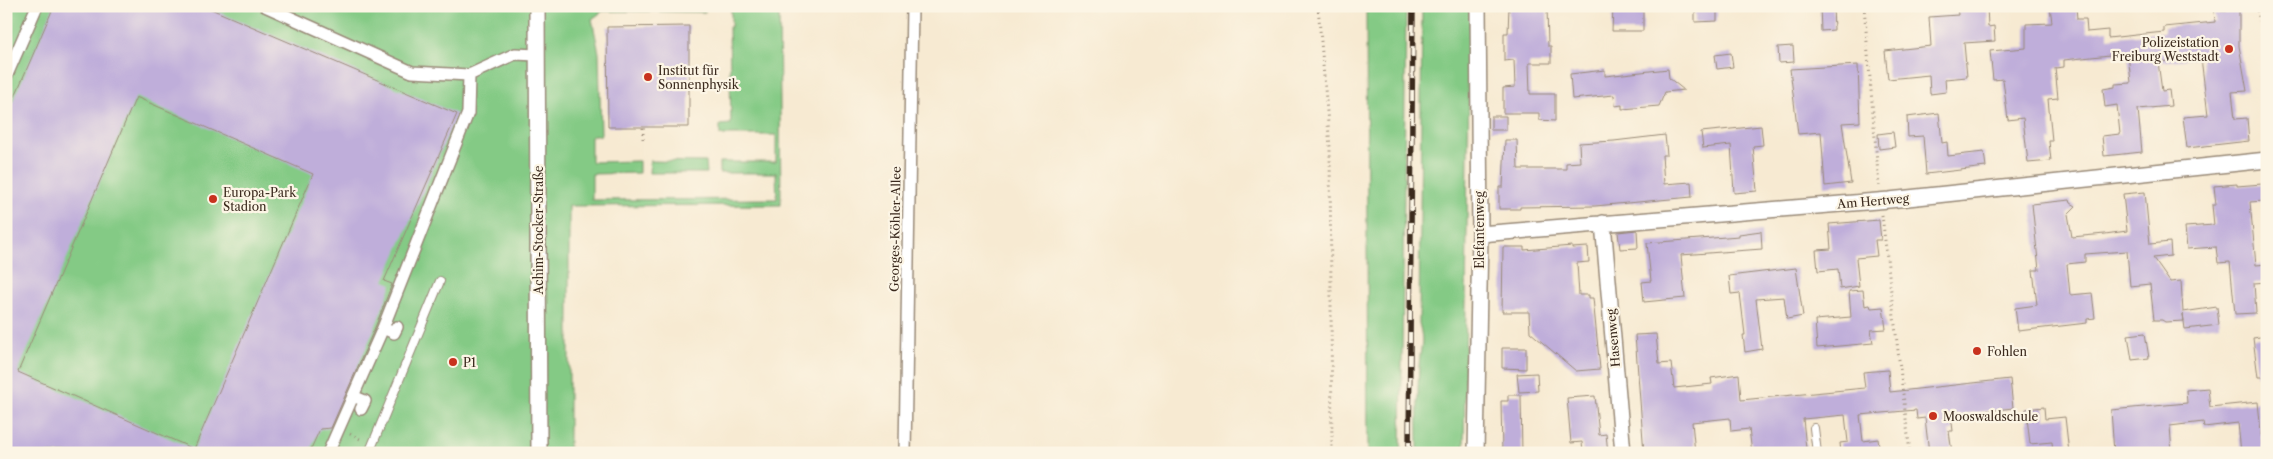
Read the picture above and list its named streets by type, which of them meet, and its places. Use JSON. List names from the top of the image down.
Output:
{
  "streets": {
    "street": [
      "Am Hertweg",
      "Georges-Köhler-Allee",
      "Achim-Stocker-Straße",
      "Elefantenweg",
      "Hasenweg"
    ]
  },
  "crossings": [
    ["Am Hertweg", "Elefantenweg"],
    ["Am Hertweg", "Hasenweg"]
  ],
  "places": [
    "Polizeistation Freiburg Weststadt",
    "Institut für Sonnenphysik",
    "Europa-Park Stadion",
    "Fohlen",
    "P1",
    "Mooswaldschule"
  ]
}
